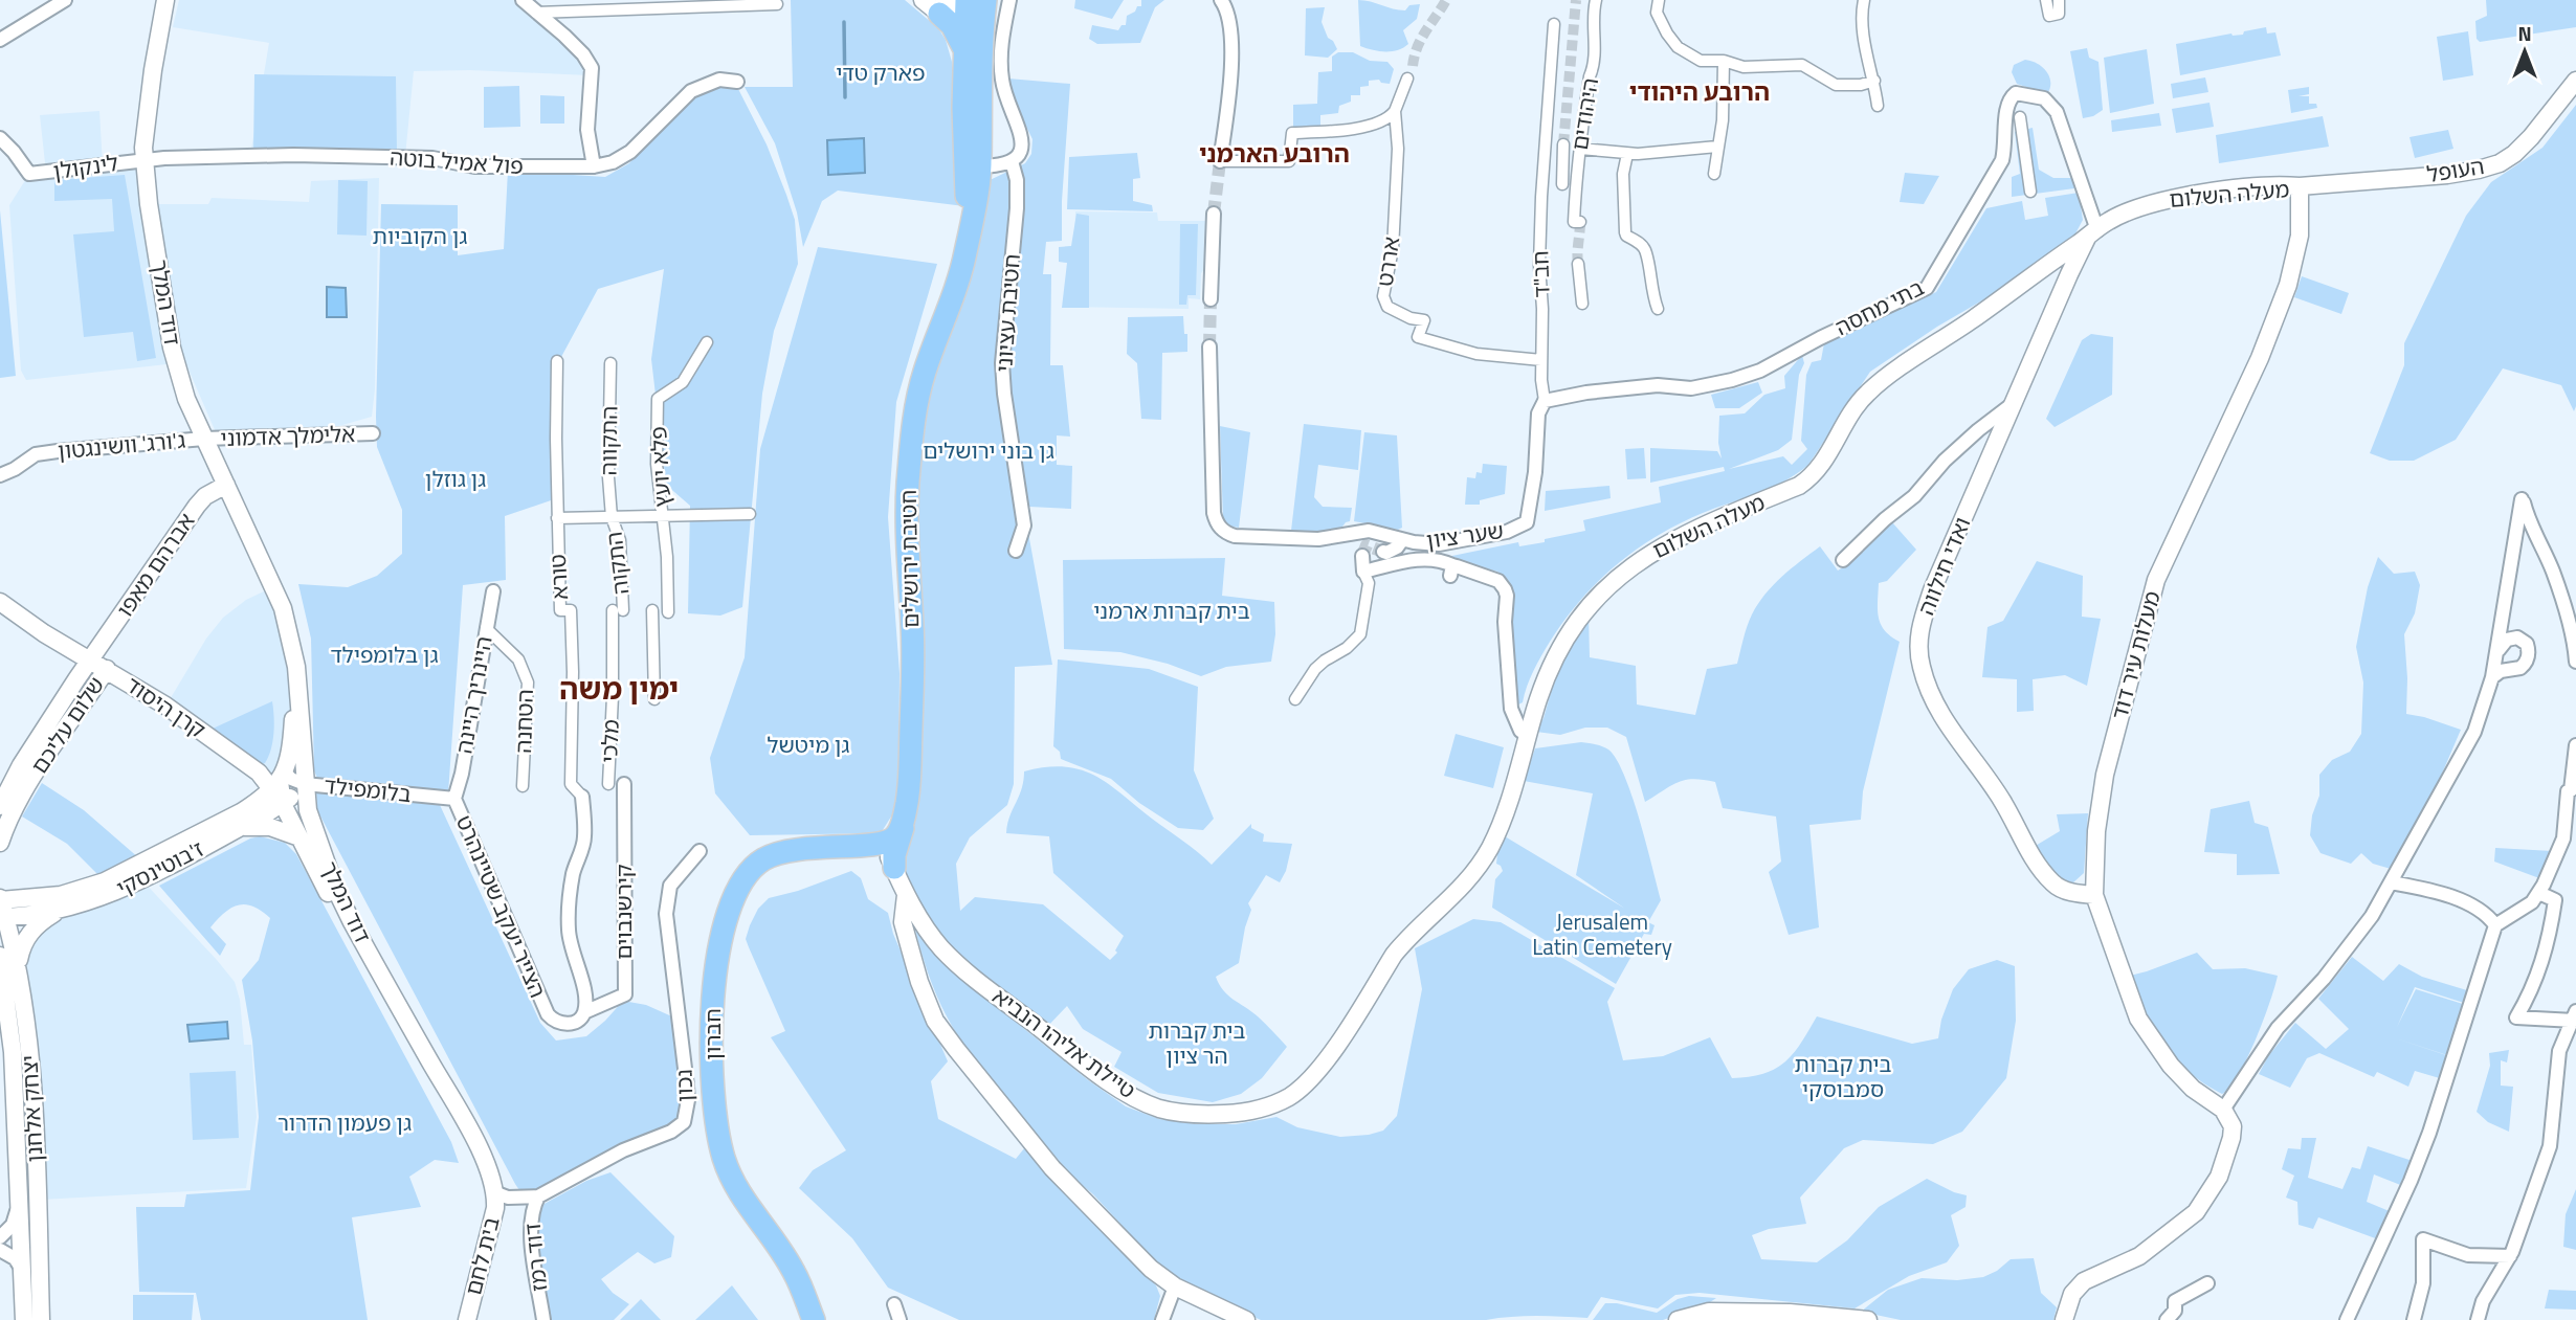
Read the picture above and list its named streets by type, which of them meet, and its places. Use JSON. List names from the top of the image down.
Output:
{
  "streets": {
    "highway": ["חטיבת ירושלים", "חברון"],
    "street": [
      "היהודים",
      "פול אמיל בוטה",
      "לינקולן",
      "העופל",
      "מעלה השלום",
      "אררט",
      "חב\"ד",
      "דוד המלך",
      "בתי מחסה",
      "חטיבת עציוני",
      "אלימלך אדמוני",
      "התקווה",
      "ג'ורג' וושינגטון",
      "פלא יועץ",
      "שער ציון",
      "התקוה",
      "אברהם מאפו",
      "ואדי חילווה",
      "טורא",
      "מעלות עיר דוד",
      "היינריך היינה",
      "קרן היסוד",
      "הטחנה",
      "שלום עליכם",
      "מלכי",
      "בלומפילד",
      "ז'בוטינסקי",
      "הצייר יעקב שטיינהרט",
      "קירשנבוים",
      "טיילת אליהו הנביא",
      "נכון",
      "יצחק אלחנן",
      "בית לחם",
      "דוד רמז"
    ]
  },
  "crossings": [
    ["פול אמיל בוטה", "לינקולן"],
    ["פול אמיל בוטה", "דוד המלך"],
    ["לינקולן", "דוד המלך"],
    ["העופל", "מעלה השלום"],
    ["העופל", "מעלות עיר דוד"],
    ["מעלה השלום", "בתי מחסה"],
    ["מעלה השלום", "ואדי חילווה"],
    ["מעלה השלום", "מעלות עיר דוד"],
    ["מעלה השלום", "טיילת אליהו הנביא"],
    ["אררט", "חב\"ד"],
    ["חב\"ד", "בתי מחסה"],
    ["חב\"ד", "שער ציון"],
    ["דוד המלך", "אלימלך אדמוני"],
    ["דוד המלך", "ג'ורג' וושינגטון"],
    ["דוד המלך", "אברהם מאפו"],
    ["דוד המלך", "קרן היסוד"],
    ["דוד המלך", "בלומפילד"],
    ["דוד המלך", "ז'בוטינסקי"],
    ["דוד המלך", "בית לחם"],
    ["בתי מחסה", "ואדי חילווה"],
    ["אלימלך אדמוני", "ג'ורג' וושינגטון"],
    ["התקווה", "התקוה"],
    ["חטיבת ירושלים", "חברון"],
    ["התקוה", "מלכי"],
    ["אברהם מאפו", "שלום עליכם"],
    ["ואדי חילווה", "מעלות עיר דוד"],
    ["טורא", "הצייר יעקב שטיינהרט"],
    ["היינריך היינה", "הטחנה"],
    ["היינריך היינה", "בלומפילד"],
    ["היינריך היינה", "הצייר יעקב שטיינהרט"],
    ["קרן היסוד", "שלום עליכם"],
    ["קרן היסוד", "בלומפילד"],
    ["קרן היסוד", "ז'בוטינסקי"],
    ["בלומפילד", "ז'בוטינסקי"],
    ["בלומפילד", "הצייר יעקב שטיינהרט"],
    ["ז'בוטינסקי", "יצחק אלחנן"],
    ["הצייר יעקב שטיינהרט", "קירשנבוים"],
    ["נכון", "דוד רמז"]
  ],
  "districts": ["הרובע היהודי", "הרובע הארמני", "ימין משה"],
  "parks": [
    "פארק טדי",
    "גן הקוביות",
    "גן בוני ירושלים",
    "גן גוזלן",
    "בית קברות ארמני",
    "גן בלומפילד",
    "גן מיטשל",
    "Jerusalem Latin Cemetery",
    "בית קברות הר ציון",
    "בית קברות סמבוסקי",
    "גן פעמון הדרור"
  ],
  "north": "top"
}
